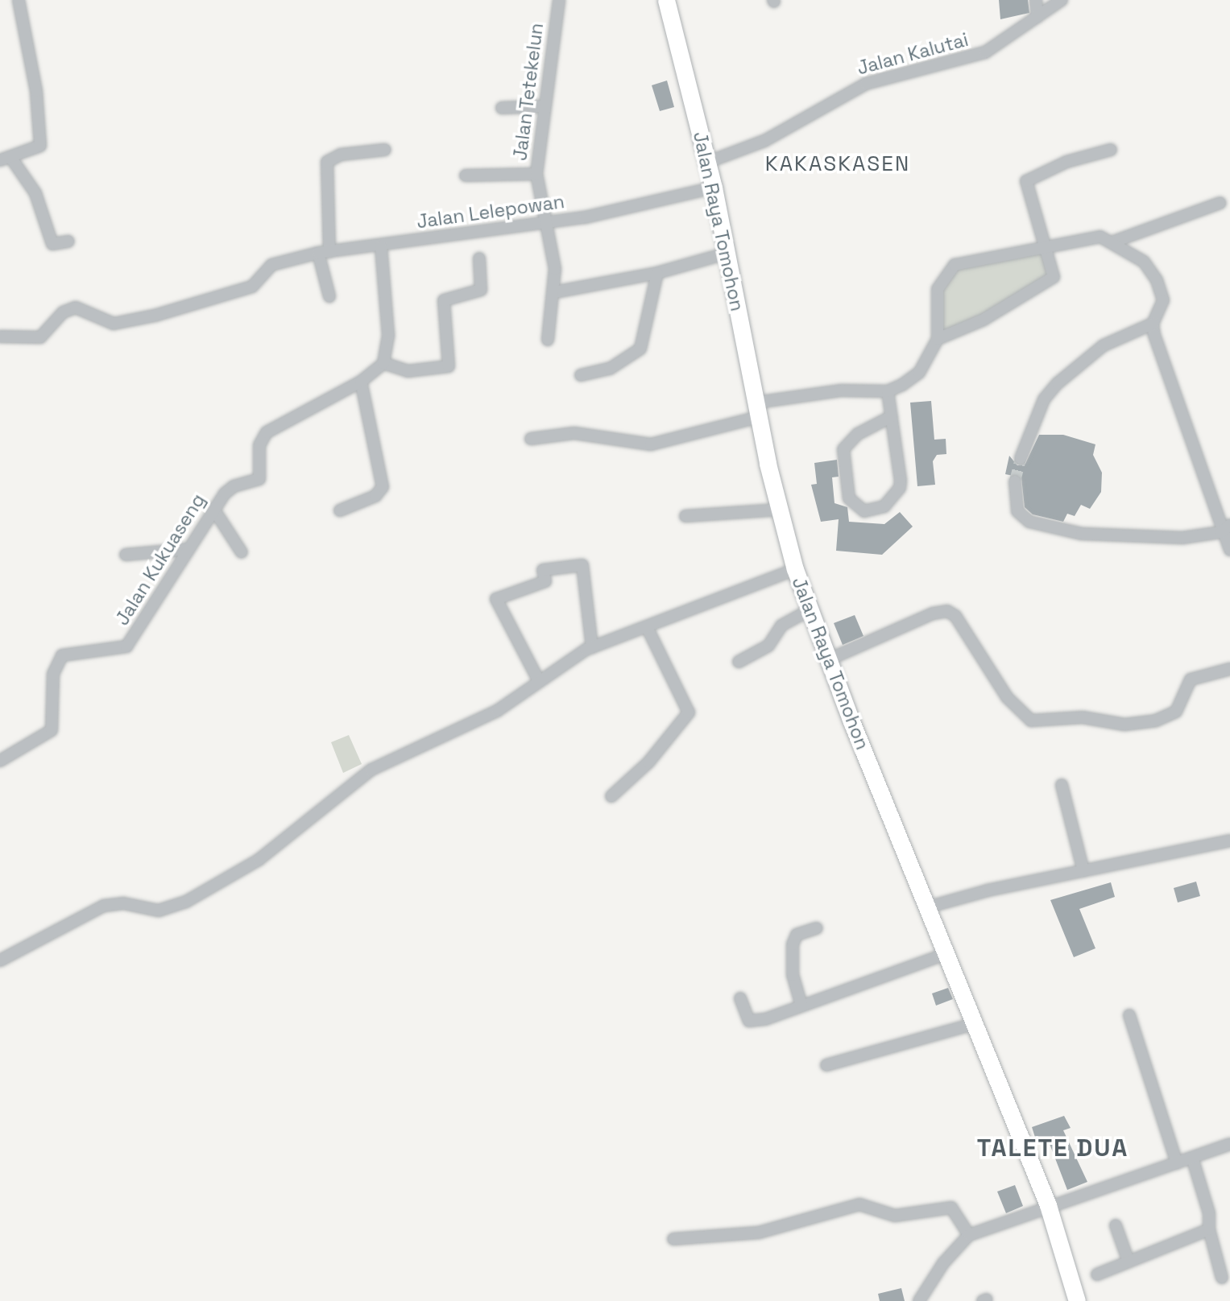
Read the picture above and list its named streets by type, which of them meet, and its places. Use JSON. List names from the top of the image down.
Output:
{
  "streets": {
    "highway": ["Jalan Raya Tomohon"],
    "street": [
      "Jalan Kalutai",
      "Jalan Tetekelun",
      "Jalan Lelepowan",
      "Jalan Kukuaseng"
    ]
  },
  "crossings": [
    ["Jalan Kalutai", "Jalan Raya Tomohon"],
    ["Jalan Tetekelun", "Jalan Lelepowan"],
    ["Jalan Lelepowan", "Jalan Raya Tomohon"]
  ],
  "districts": ["KAKASKASEN", "TALETE DUA"]
}
